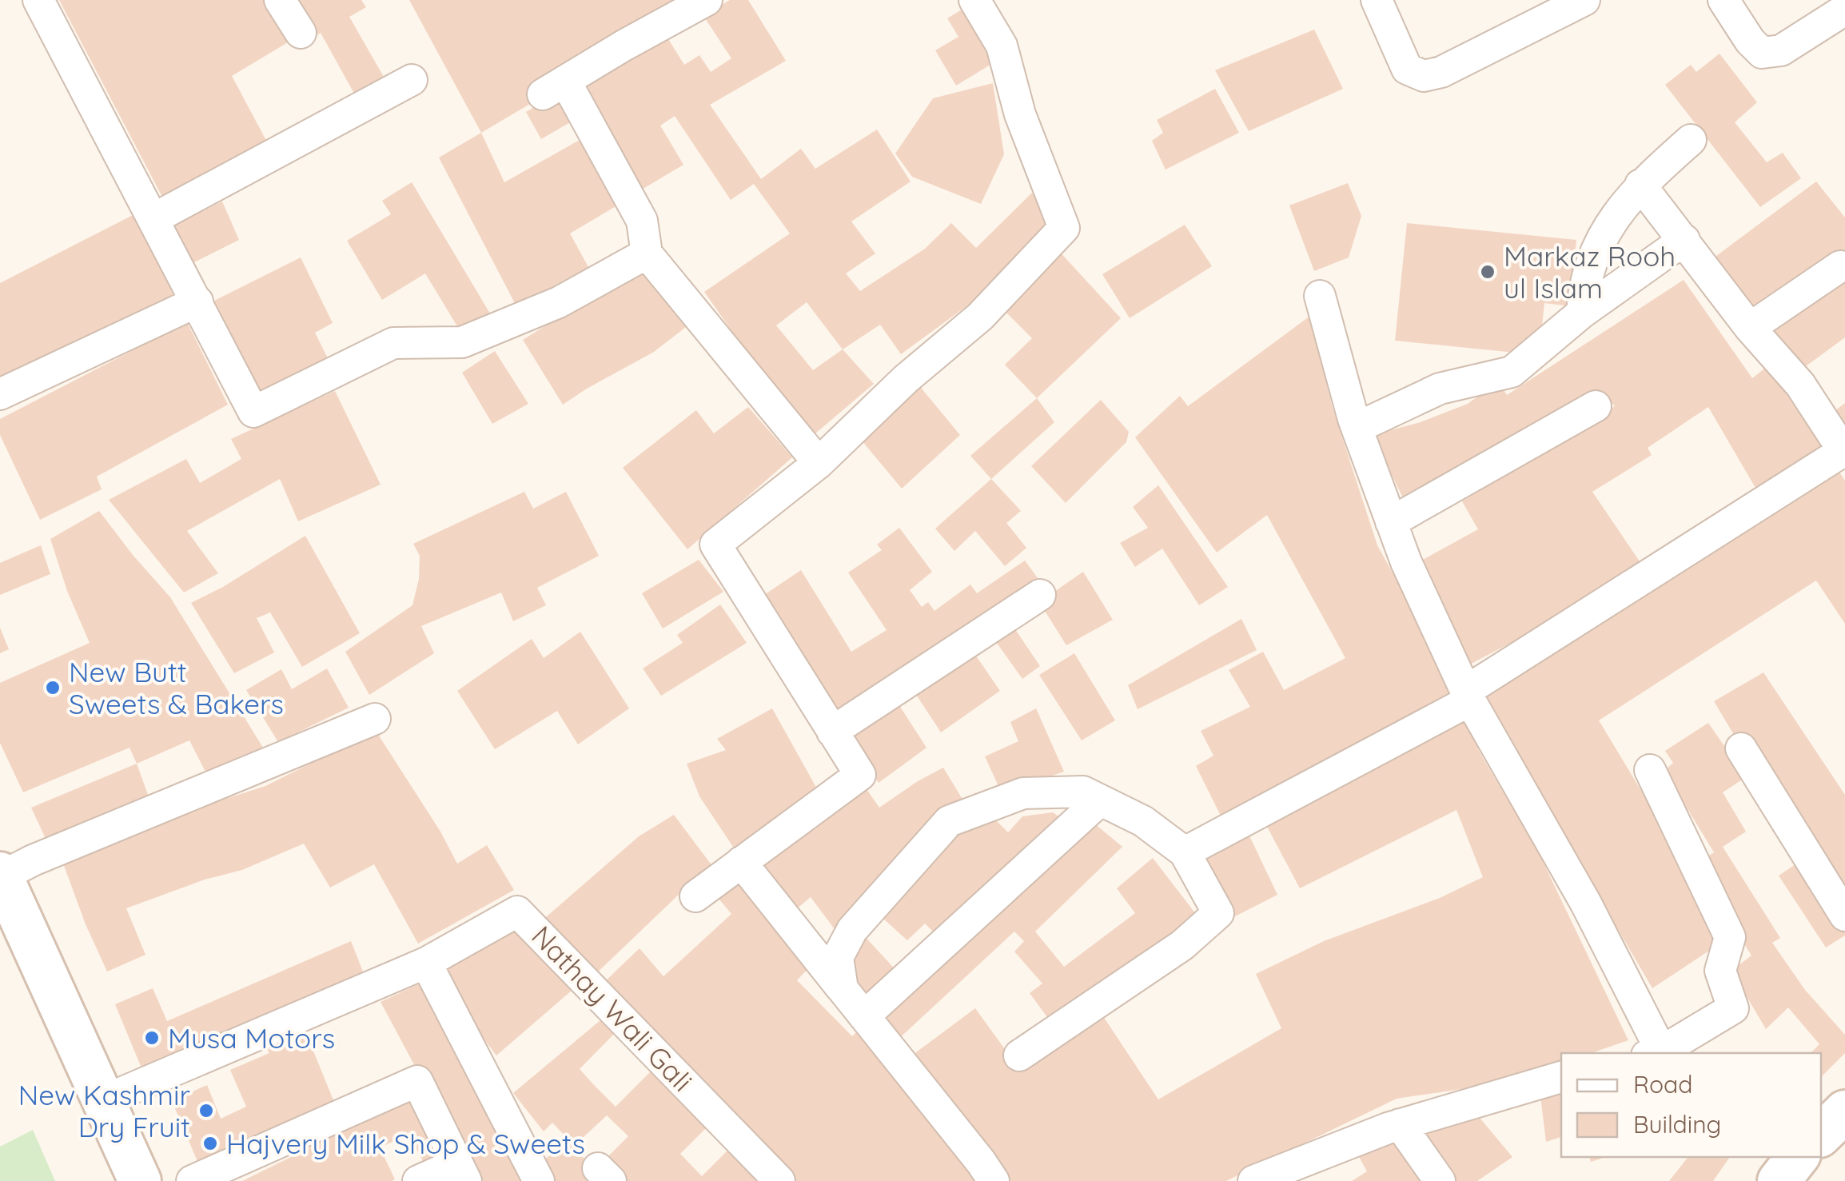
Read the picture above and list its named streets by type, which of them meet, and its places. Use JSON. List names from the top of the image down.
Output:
{
  "streets": {
    "street": ["Nathay Wali Gali"]
  },
  "places": [
    "Markaz Rooh ul Islam",
    "New Butt Sweets & Bakers",
    "Musa Motors",
    "New Kashmir Dry Fruit",
    "Hajvery Milk Shop & Sweets"
  ],
  "legend": ["Road", "Building"]
}
